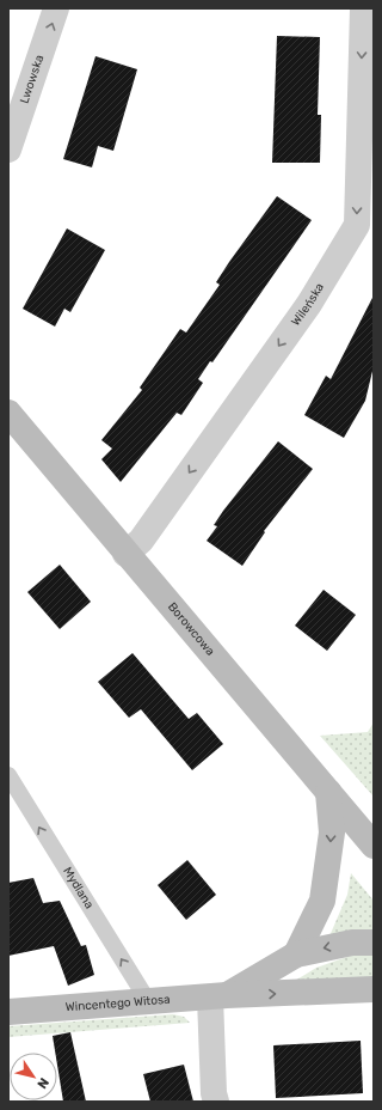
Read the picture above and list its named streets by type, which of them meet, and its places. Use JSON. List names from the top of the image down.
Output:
{
  "streets": {
    "street": [
      "Lwowska",
      "Wileńska",
      "Borowcowa",
      "Wincentego Witosa"
    ],
    "lane": ["Mydlana"]
  },
  "crossings": [
    ["Wileńska", "Borowcowa"],
    ["Mydlana", "Wincentego Witosa"]
  ],
  "one_way": ["Lwowska", "Wileńska", "Mydlana"],
  "north": "bottom right"
}
